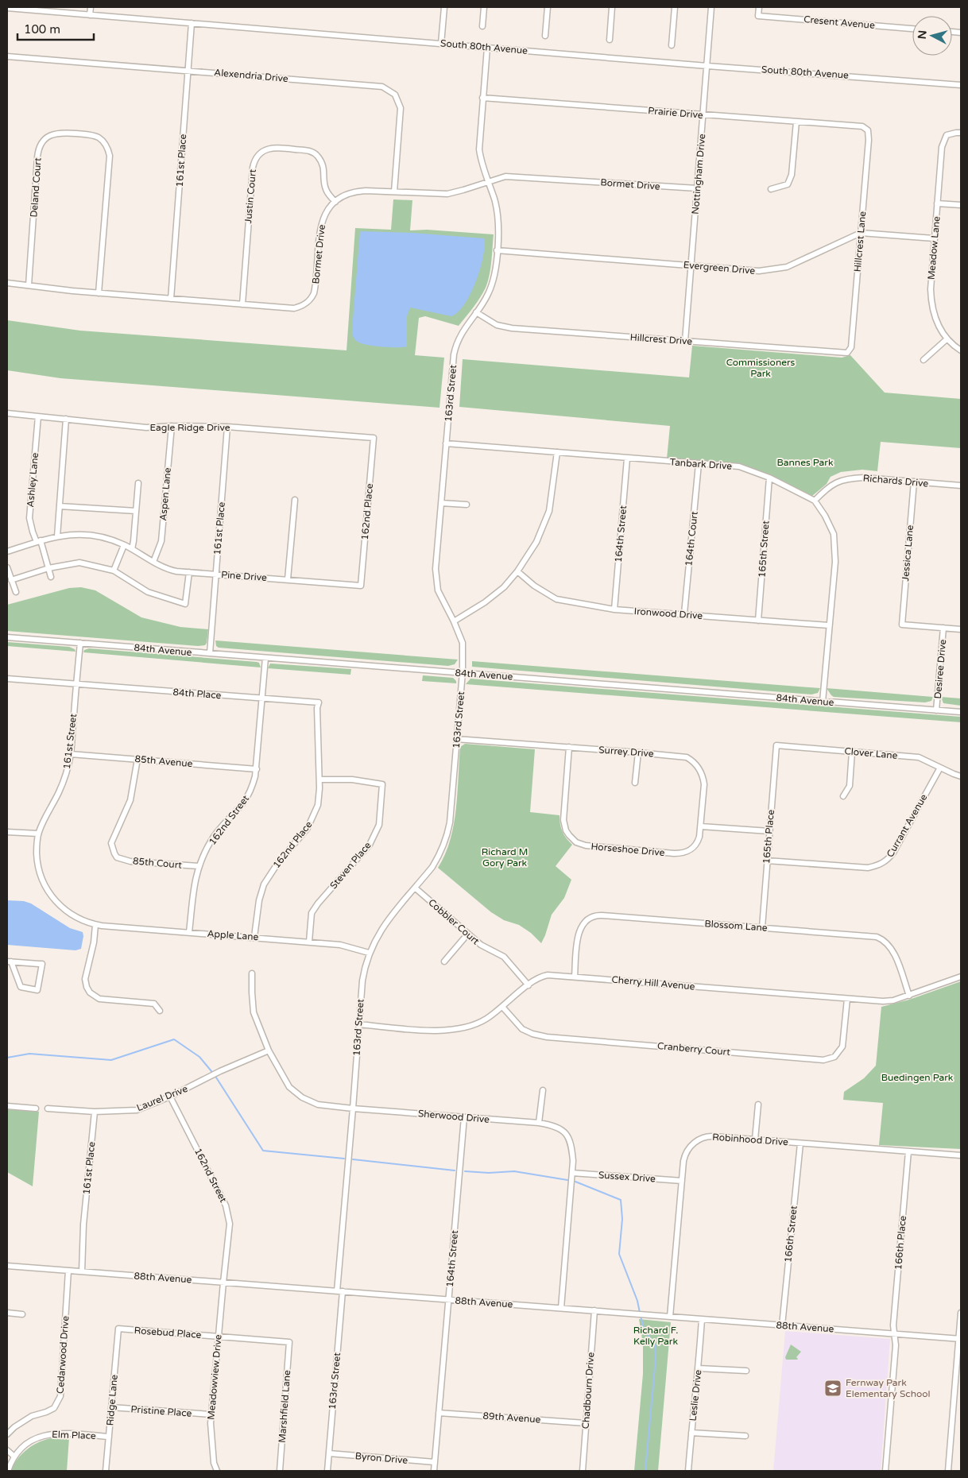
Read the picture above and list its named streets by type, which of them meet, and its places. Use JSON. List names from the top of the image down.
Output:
{
  "streets": {
    "street": [
      "Cresent Avenue",
      "South 80th Avenue",
      "Alexendria Drive",
      "Prairie Drive",
      "161st Place",
      "Nottingham Drive",
      "Bormet Drive",
      "Deland Court",
      "Justin Court",
      "Hillcrest Lane",
      "Meadow Lane",
      "Evergreen Drive",
      "Hillcrest Drive",
      "163rd Street",
      "Eagle Ridge Drive",
      "Tanbark Drive",
      "Ashley Lane",
      "Richards Drive",
      "Aspen Lane",
      "162nd Place",
      "164th Street",
      "164th Court",
      "165th Street",
      "Jessica Lane",
      "Pine Drive",
      "Ironwood Drive",
      "84th Avenue",
      "Desiree Drive",
      "84th Place",
      "161st Street",
      "Surrey Drive",
      "Clover Lane",
      "85th Avenue",
      "162nd Street",
      "Currant Avenue",
      "165th Place",
      "Horseshoe Drive",
      "85th Court",
      "Steven Place",
      "Cobbler Court",
      "Blossom Lane",
      "Apple Lane",
      "Cherry Hill Avenue",
      "Cranberry Court",
      "Laurel Drive",
      "Sherwood Drive",
      "Robinhood Drive",
      "Sussex Drive",
      "166th Street",
      "166th Place",
      "88th Avenue",
      "Rosebud Place",
      "Cedarwood Drive",
      "Meadowview Drive",
      "Chadbourn Drive",
      "Leslie Drive",
      "Ridge Lane",
      "Marshfield Lane",
      "Pristine Place",
      "89th Avenue",
      "Elm Place",
      "Byron Drive"
    ]
  },
  "crossings": [
    ["South 80th Avenue", "161st Place"],
    ["South 80th Avenue", "Nottingham Drive"],
    ["South 80th Avenue", "163rd Street"],
    ["Alexendria Drive", "161st Place"],
    ["Alexendria Drive", "Bormet Drive"],
    ["Prairie Drive", "Nottingham Drive"],
    ["Prairie Drive", "Hillcrest Lane"],
    ["Prairie Drive", "163rd Street"],
    ["161st Place", "Bormet Drive"],
    ["161st Place", "Eagle Ridge Drive"],
    ["161st Place", "Pine Drive"],
    ["161st Place", "84th Avenue"],
    ["161st Place", "Laurel Drive"],
    ["161st Place", "88th Avenue"],
    ["Nottingham Drive", "Bormet Drive"],
    ["Nottingham Drive", "Evergreen Drive"],
    ["Nottingham Drive", "Hillcrest Drive"],
    ["Bormet Drive", "Deland Court"],
    ["Bormet Drive", "Justin Court"],
    ["Bormet Drive", "163rd Street"],
    ["Hillcrest Lane", "Evergreen Drive"],
    ["Hillcrest Lane", "Hillcrest Drive"],
    ["Meadow Lane", "Evergreen Drive"],
    ["Evergreen Drive", "163rd Street"],
    ["Hillcrest Drive", "163rd Street"],
    ["163rd Street", "Tanbark Drive"],
    ["163rd Street", "84th Avenue"],
    ["163rd Street", "Surrey Drive"],
    ["163rd Street", "Cobbler Court"],
    ["163rd Street", "Apple Lane"],
    ["163rd Street", "Cherry Hill Avenue"],
    ["163rd Street", "Sherwood Drive"],
    ["163rd Street", "88th Avenue"],
    ["163rd Street", "Byron Drive"],
    ["Eagle Ridge Drive", "Ashley Lane"],
    ["Eagle Ridge Drive", "Aspen Lane"],
    ["Eagle Ridge Drive", "162nd Place"],
    ["Tanbark Drive", "Richards Drive"],
    ["Tanbark Drive", "164th Street"],
    ["Tanbark Drive", "164th Court"],
    ["Tanbark Drive", "165th Street"],
    ["Ashley Lane", "Pine Drive"],
    ["Richards Drive", "Jessica Lane"],
    ["Aspen Lane", "Pine Drive"],
    ["162nd Place", "Pine Drive"],
    ["162nd Place", "84th Place"],
    ["162nd Place", "Steven Place"],
    ["162nd Place", "Apple Lane"],
    ["164th Street", "Ironwood Drive"],
    ["164th Street", "Sherwood Drive"],
    ["164th Street", "88th Avenue"],
    ["164th Street", "89th Avenue"],
    ["164th Street", "Byron Drive"],
    ["164th Court", "Ironwood Drive"],
    ["165th Street", "Ironwood Drive"],
    ["Jessica Lane", "Desiree Drive"],
    ["84th Avenue", "Desiree Drive"],
    ["84th Avenue", "161st Street"],
    ["84th Avenue", "162nd Street"],
    ["84th Place", "161st Street"],
    ["84th Place", "162nd Street"],
    ["161st Street", "85th Avenue"],
    ["161st Street", "Apple Lane"],
    ["Surrey Drive", "Horseshoe Drive"],
    ["Clover Lane", "Currant Avenue"],
    ["Clover Lane", "165th Place"],
    ["85th Avenue", "162nd Street"],
    ["85th Avenue", "85th Court"],
    ["162nd Street", "85th Court"],
    ["162nd Street", "Apple Lane"],
    ["162nd Street", "Laurel Drive"],
    ["162nd Street", "88th Avenue"],
    ["162nd Street", "Meadowview Drive"],
    ["Currant Avenue", "165th Place"],
    ["165th Place", "Blossom Lane"],
    ["Steven Place", "Apple Lane"],
    ["Cobbler Court", "Cherry Hill Avenue"],
    ["Blossom Lane", "Cherry Hill Avenue"],
    ["Cherry Hill Avenue", "Cranberry Court"],
    ["Laurel Drive", "Sherwood Drive"],
    ["Sherwood Drive", "Sussex Drive"],
    ["Sherwood Drive", "88th Avenue"],
    ["Robinhood Drive", "Sussex Drive"],
    ["Robinhood Drive", "166th Street"],
    ["Robinhood Drive", "166th Place"],
    ["Robinhood Drive", "88th Avenue"],
    ["166th Street", "88th Avenue"],
    ["166th Place", "88th Avenue"],
    ["88th Avenue", "Cedarwood Drive"],
    ["88th Avenue", "Meadowview Drive"],
    ["88th Avenue", "Chadbourn Drive"],
    ["88th Avenue", "Leslie Drive"],
    ["Rosebud Place", "Meadowview Drive"],
    ["Rosebud Place", "Ridge Lane"],
    ["Rosebud Place", "Marshfield Lane"],
    ["Meadowview Drive", "Pristine Place"],
    ["Chadbourn Drive", "89th Avenue"],
    ["Ridge Lane", "Pristine Place"],
    ["Ridge Lane", "Elm Place"]
  ],
  "parks": [
    "Commissioners Park",
    "Bannes Park",
    "Richard M Gory Park",
    "Buedingen Park",
    "Richard F. Kelly Park"
  ],
  "places": {
    "school or university": ["Fernway Park Elementary School"]
  },
  "scale_bar": "100 m",
  "north": "left"
}
